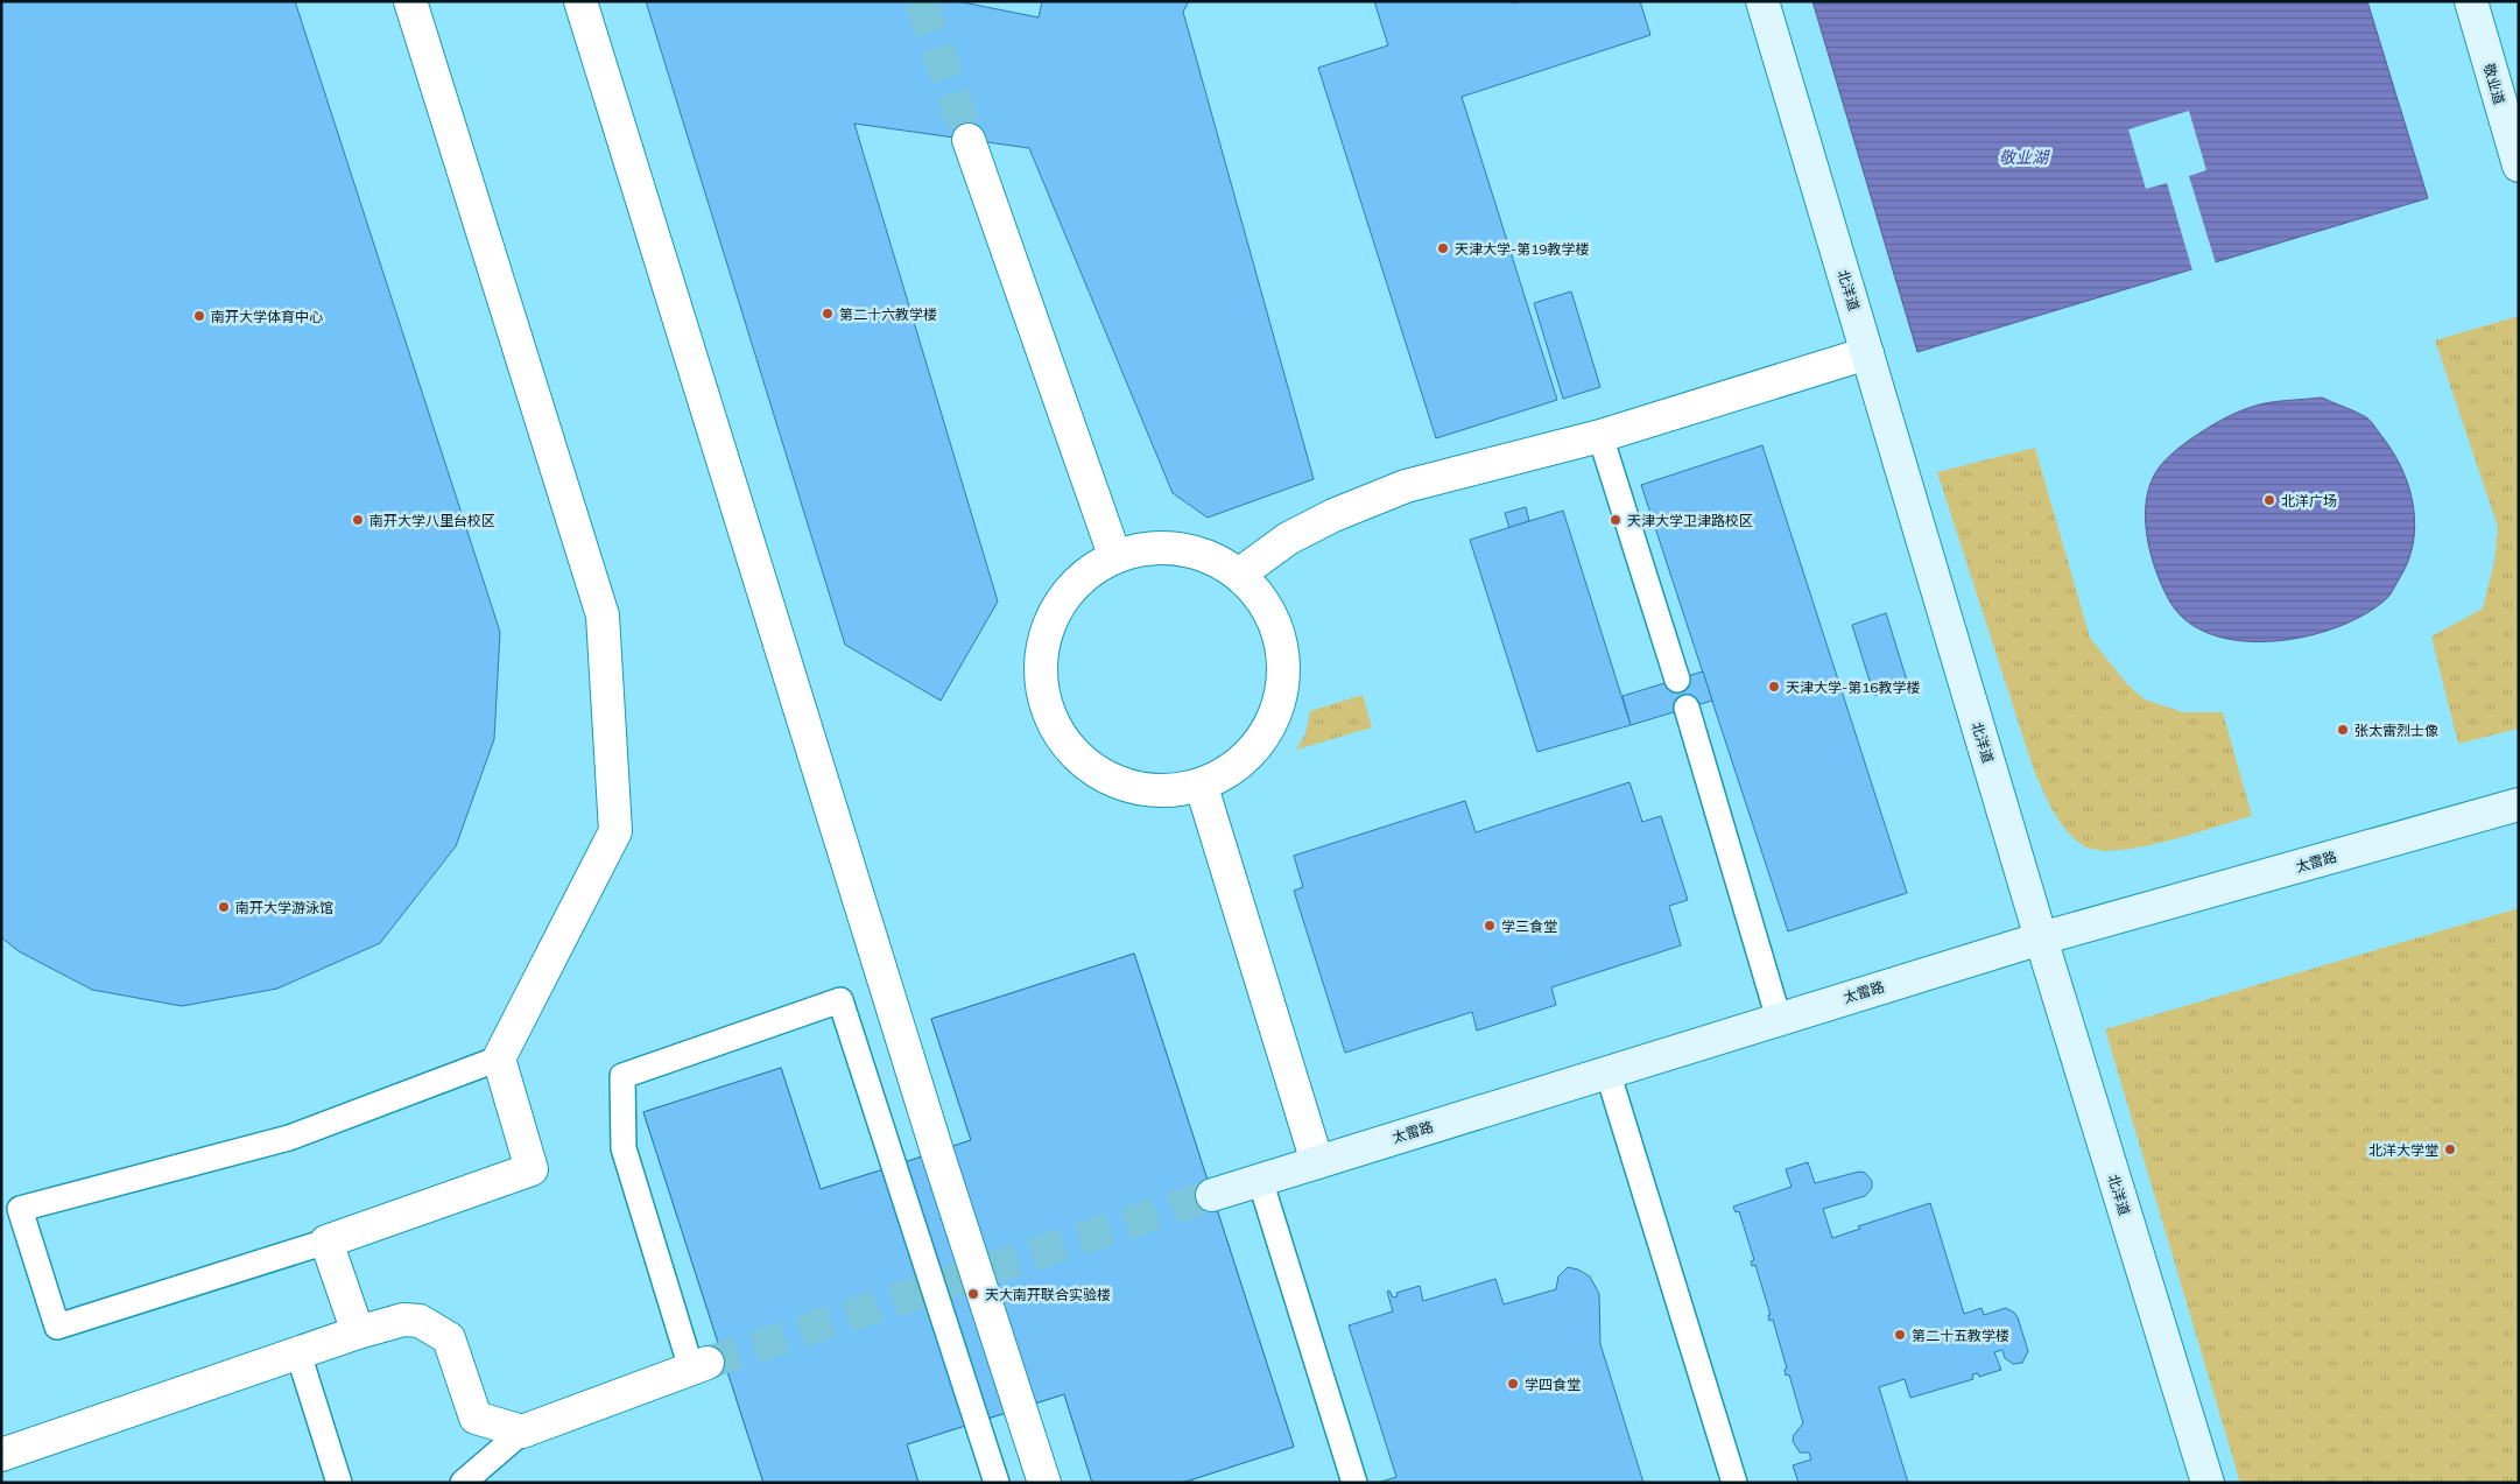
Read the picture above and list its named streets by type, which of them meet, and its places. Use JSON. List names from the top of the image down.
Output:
{
  "streets": {
    "street": ["敬业道", "北洋道", "太雷路"]
  },
  "crossings": [
    ["北洋道", "太雷路"]
  ],
  "water": ["敬业湖"],
  "places": [
    "天津大学-第19教学楼",
    "第二十六教学楼",
    "南开大学体育中心",
    "北洋广场",
    "南开大学八里台校区",
    "天津大学卫津路校区",
    "天津大学-第16教学楼",
    "张太雷烈士像",
    "南开大学游泳馆",
    "学三食堂",
    "北洋大学堂",
    "天大南开联合实验楼",
    "第二十五教学楼",
    "学四食堂"
  ]
}
